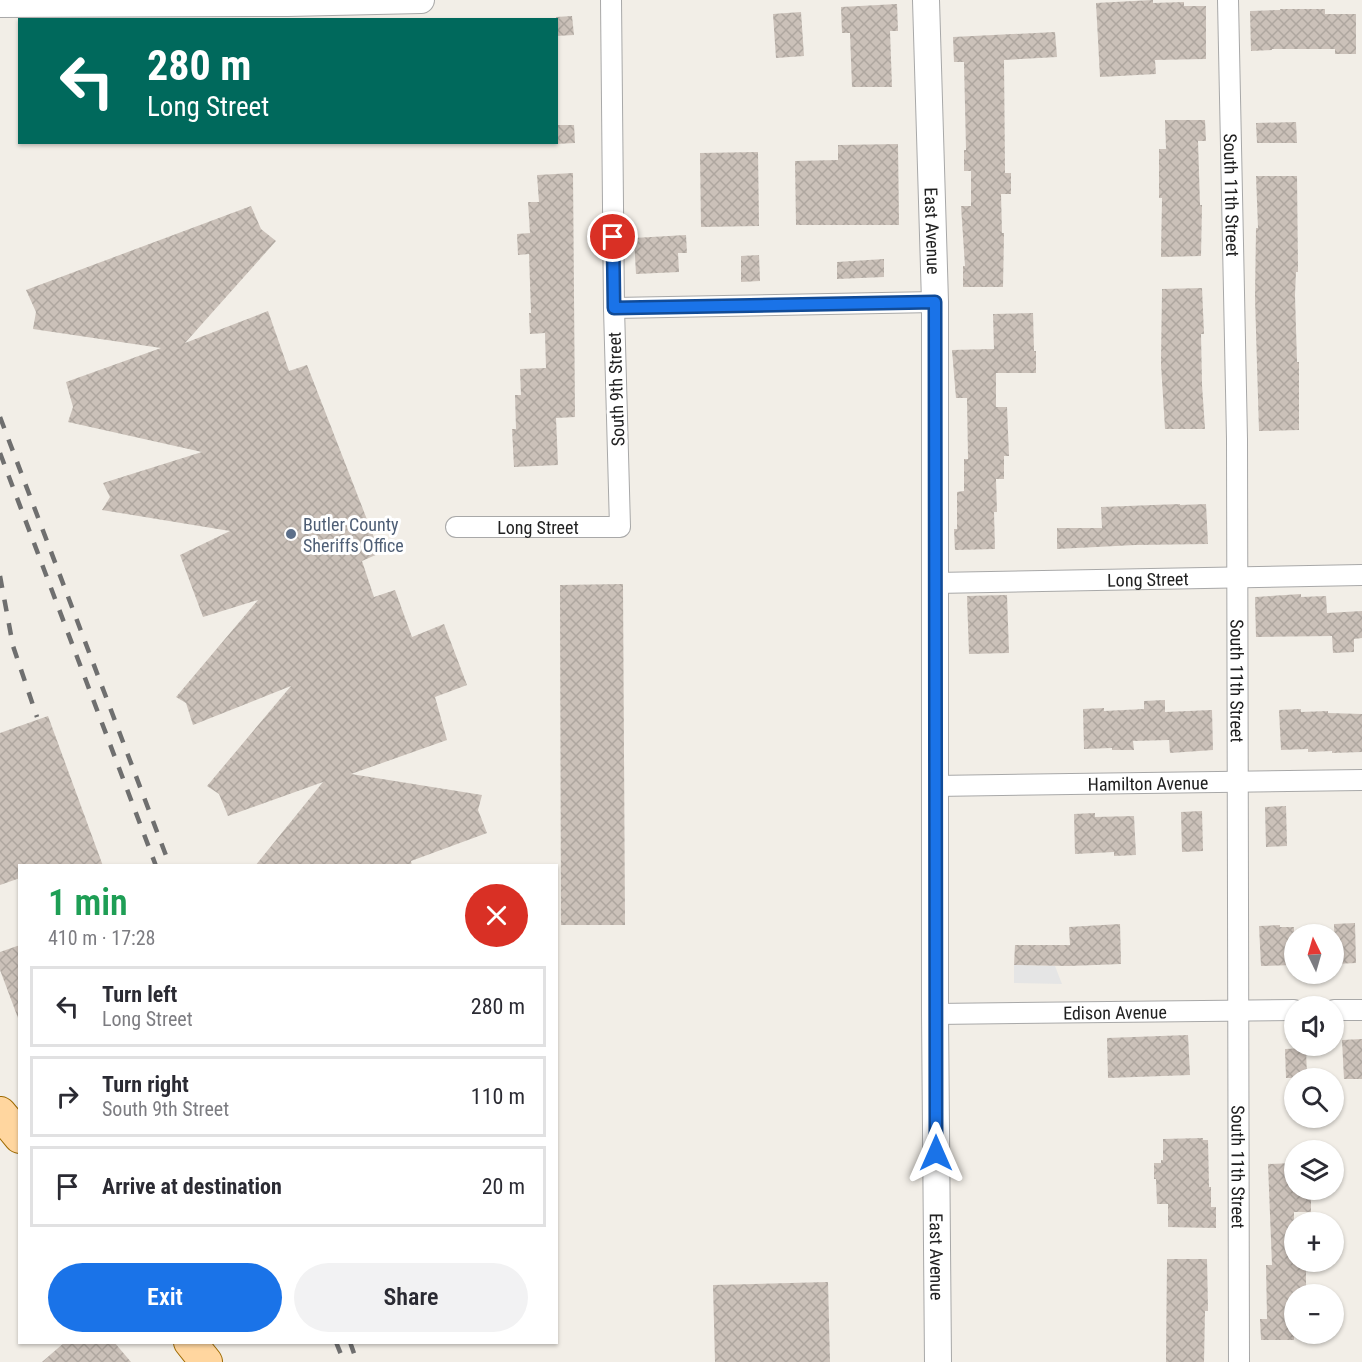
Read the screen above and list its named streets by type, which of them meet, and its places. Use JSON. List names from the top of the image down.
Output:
{
  "streets": {
    "street": [
      "South 11th Street",
      "East Avenue",
      "South 9th Street",
      "Long Street",
      "Hamilton Avenue",
      "Edison Avenue"
    ]
  },
  "crossings": [
    ["South 11th Street", "Long Street"],
    ["South 11th Street", "Hamilton Avenue"],
    ["South 11th Street", "Edison Avenue"],
    ["East Avenue", "Long Street"],
    ["East Avenue", "Hamilton Avenue"],
    ["East Avenue", "Edison Avenue"],
    ["South 9th Street", "Long Street"]
  ],
  "places": ["Butler County Sheriffs Office"],
  "north": "top",
  "page": {
    "turn": ["280 m", "Long Street"],
    "heading": ["1 min", "410 m · 17:28"],
    "map_buttons": ["+", "−"],
    "list": [
      {
        "name": "Turn left",
        "note": "Long Street",
        "value": "280 m"
      },
      {
        "name": "Turn right",
        "note": "South 9th Street",
        "value": "110 m"
      },
      {
        "name": "Arrive at destination",
        "value": "20 m"
      }
    ],
    "buttons": ["Exit", "Share"]
  }
}
